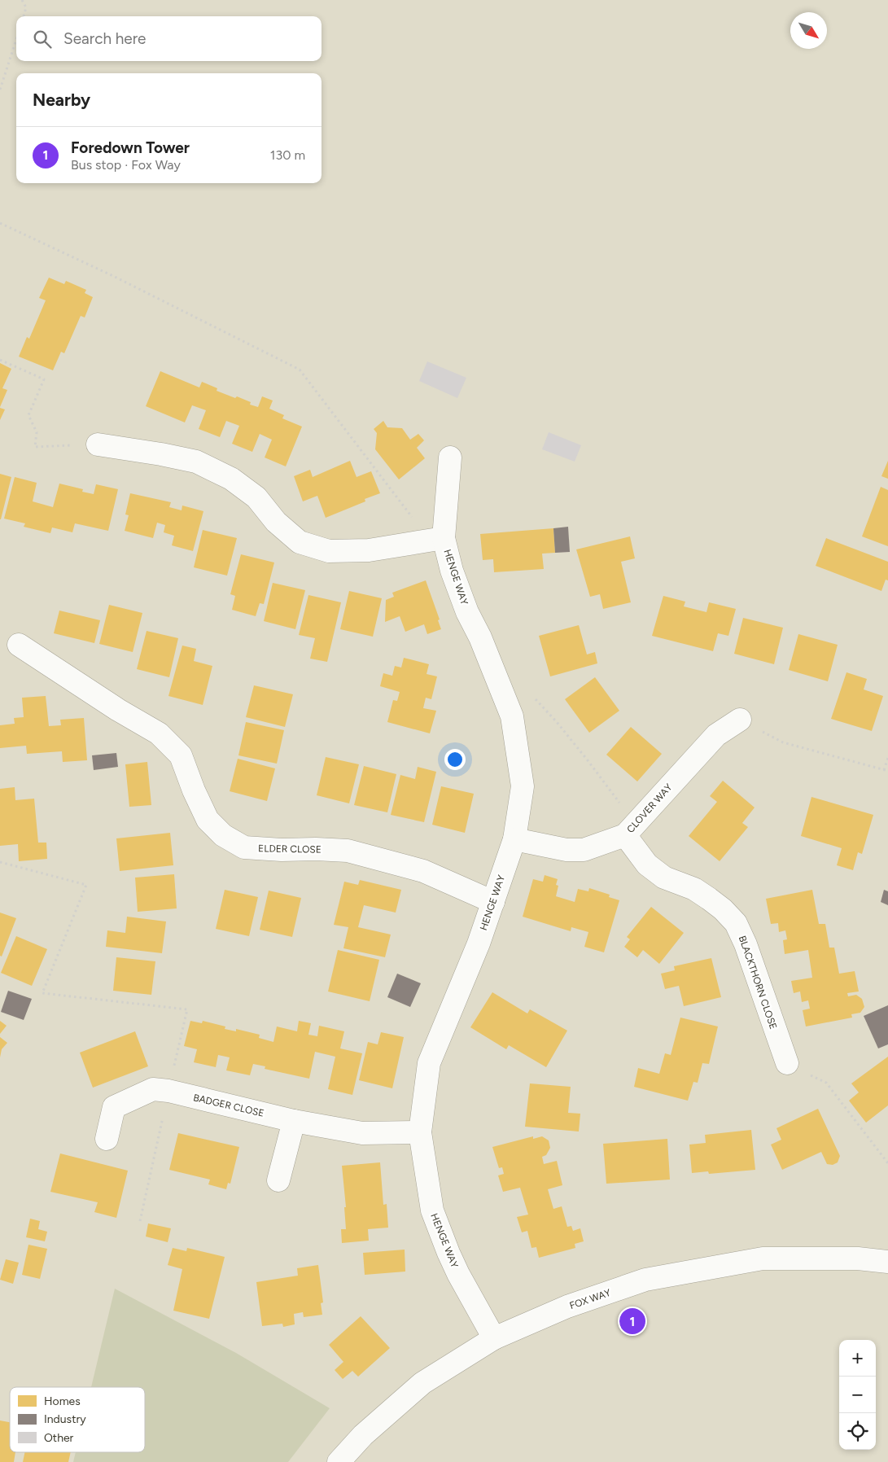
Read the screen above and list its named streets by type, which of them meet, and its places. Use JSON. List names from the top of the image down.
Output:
{
  "streets": {
    "street": [
      "HENGE WAY",
      "CLOVER WAY",
      "ELDER CLOSE",
      "BLACKTHORN CLOSE",
      "BADGER CLOSE",
      "FOX WAY"
    ]
  },
  "crossings": [
    ["HENGE WAY", "CLOVER WAY"],
    ["HENGE WAY", "ELDER CLOSE"],
    ["HENGE WAY", "BADGER CLOSE"],
    ["HENGE WAY", "FOX WAY"],
    ["CLOVER WAY", "BLACKTHORN CLOSE"]
  ],
  "legend": ["Homes", "Industry", "Other"],
  "north": "bottom right",
  "page": {
    "search": "Search here",
    "heading": "Nearby",
    "list": [
      {
        "mark": "1",
        "name": "Foredown Tower",
        "note": "Bus stop · Fox Way",
        "value": "130 m"
      }
    ],
    "pins": "1",
    "map_buttons": ["+", "−"]
  }
}
